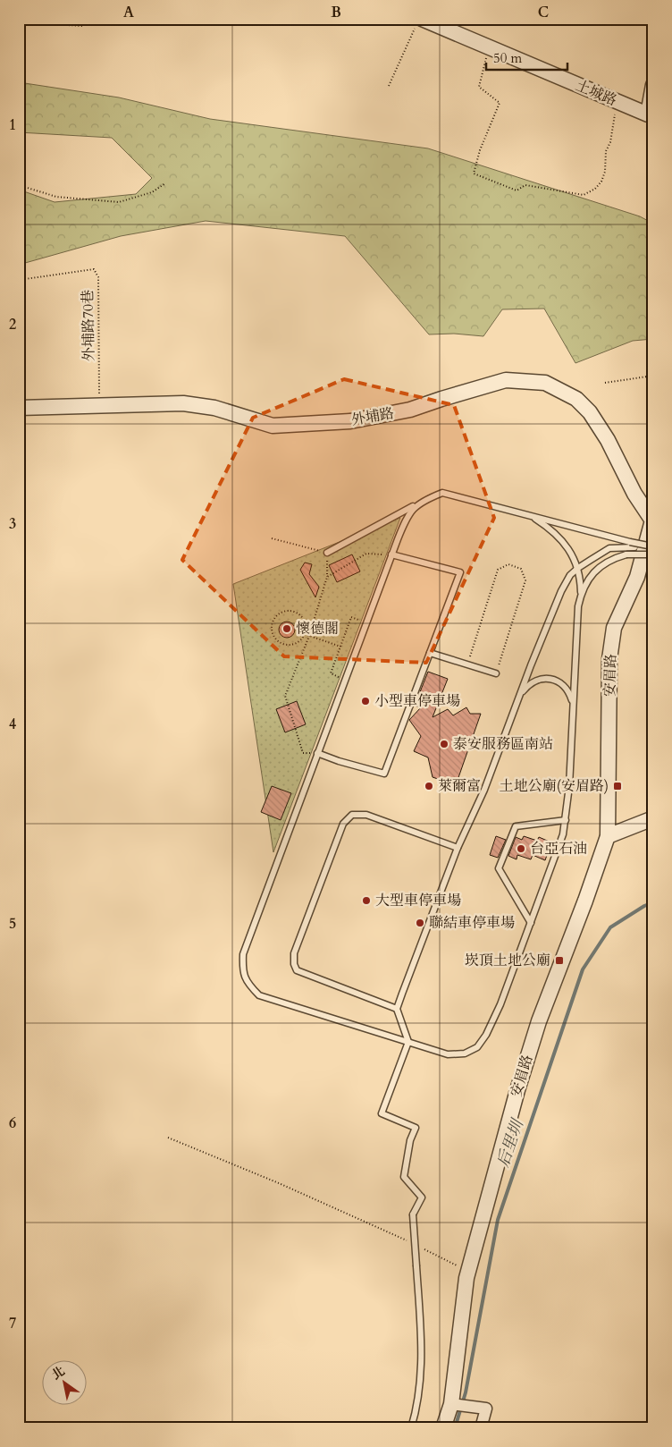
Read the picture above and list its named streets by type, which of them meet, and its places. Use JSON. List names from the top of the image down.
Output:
{
  "streets": {
    "street": ["土城路", "外埔路", "安眉路"],
    "path": ["外埔路70巷"]
  },
  "crossings": [
    ["外埔路70巷", "外埔路"],
    ["外埔路", "安眉路"]
  ],
  "water": ["后里圳"],
  "places": {
    "other": [
      "懷德閣",
      "小型車停車場",
      "泰安服務區南站",
      "萊爾富",
      "台亞石油",
      "大型車停車場",
      "聯結車停車場"
    ],
    "transit": ["土地公廟(安眉路)", "崁頂土地公廟"]
  },
  "scale_bar": "50 m",
  "north": "top left",
  "grid": {
    "columns": ["A", "B", "C"],
    "rows": [
      "1",
      "2",
      "3",
      "4",
      "5",
      "6",
      "7"
    ]
  }
}
